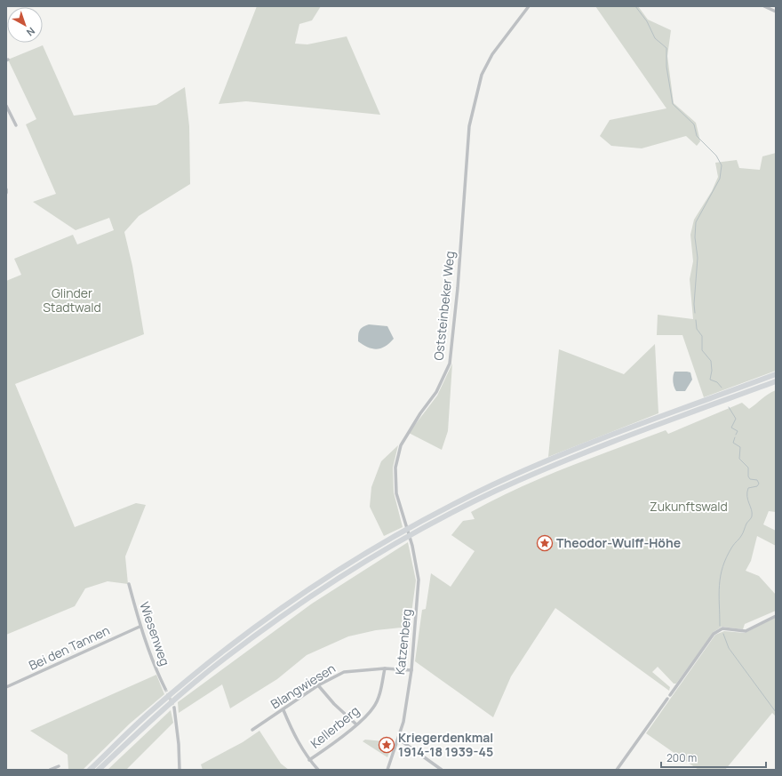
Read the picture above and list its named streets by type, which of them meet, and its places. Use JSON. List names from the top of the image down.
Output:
{
  "streets": {
    "street": [
      "Oststeinbeker Weg",
      "Wiesenweg",
      "Katzenberg",
      "Bei den Tannen",
      "Blangwiesen",
      "Kellerberg"
    ]
  },
  "crossings": [
    ["Oststeinbeker Weg", "Katzenberg"],
    ["Wiesenweg", "Bei den Tannen"],
    ["Katzenberg", "Blangwiesen"],
    ["Blangwiesen", "Kellerberg"]
  ],
  "parks": ["Glinder Stadtwald", "Zukunftswald"],
  "places": {
    "place": ["Theodor-Wulff-Höhe", "Kriegerdenkmal 1914-18 1939-45"]
  },
  "scale_bar": "200 m",
  "north": "bottom right"
}
